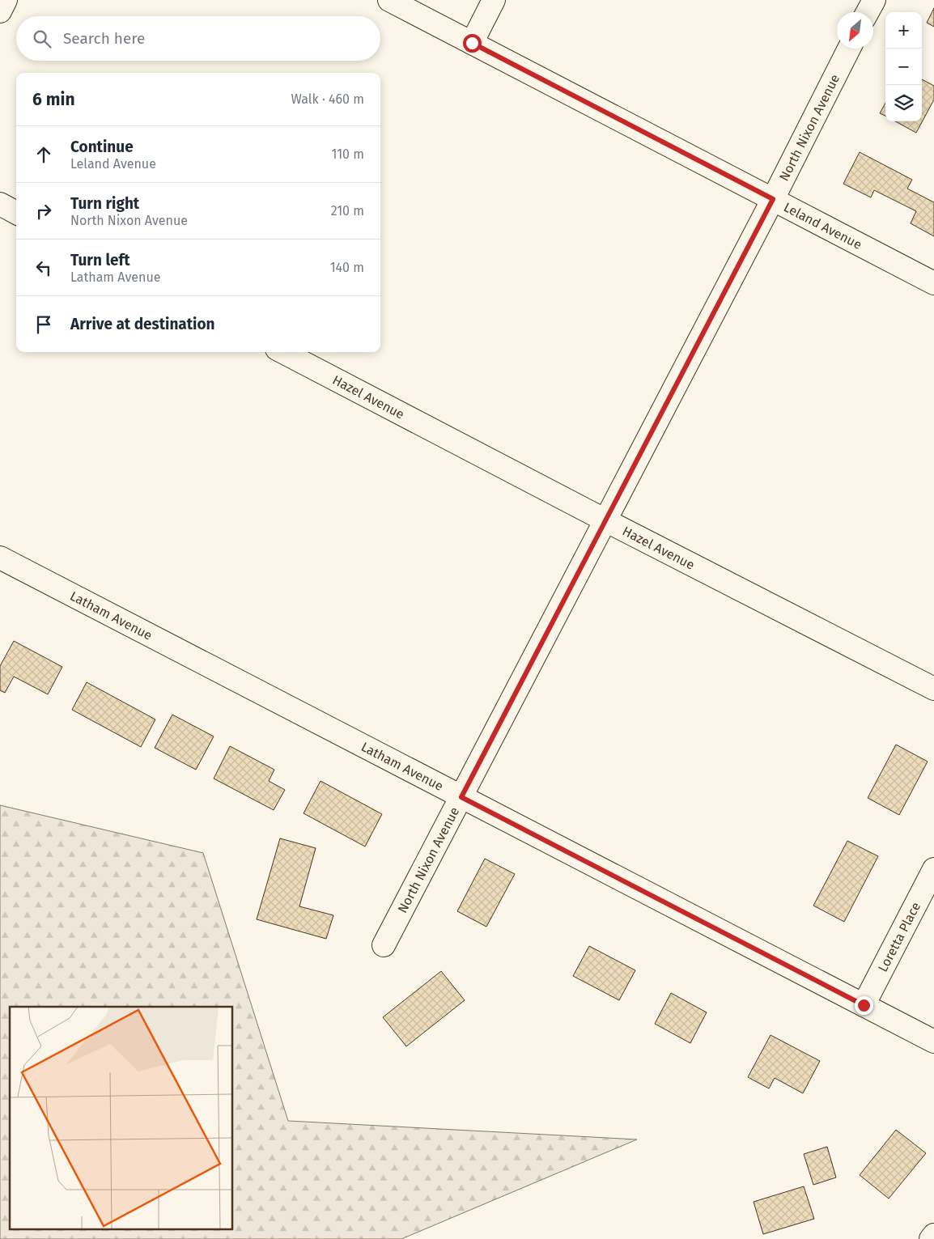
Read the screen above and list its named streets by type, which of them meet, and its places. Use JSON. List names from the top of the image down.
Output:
{
  "streets": {
    "street": [
      "North Nixon Avenue",
      "Leland Avenue",
      "Hazel Avenue",
      "Latham Avenue",
      "Loretta Place"
    ]
  },
  "crossings": [
    ["North Nixon Avenue", "Leland Avenue"],
    ["North Nixon Avenue", "Hazel Avenue"],
    ["North Nixon Avenue", "Latham Avenue"],
    ["Latham Avenue", "Loretta Place"]
  ],
  "north": "bottom left",
  "page": {
    "map_buttons": ["+", "−"],
    "search": "Search here",
    "heading": ["6 min", "Walk · 460 m"],
    "list": [
      ["Continue", "Leland Avenue", "110 m"],
      ["Turn right", "North Nixon Avenue", "210 m"],
      ["Turn left", "Latham Avenue", "140 m"],
      "Arrive at destination"
    ]
  }
}
